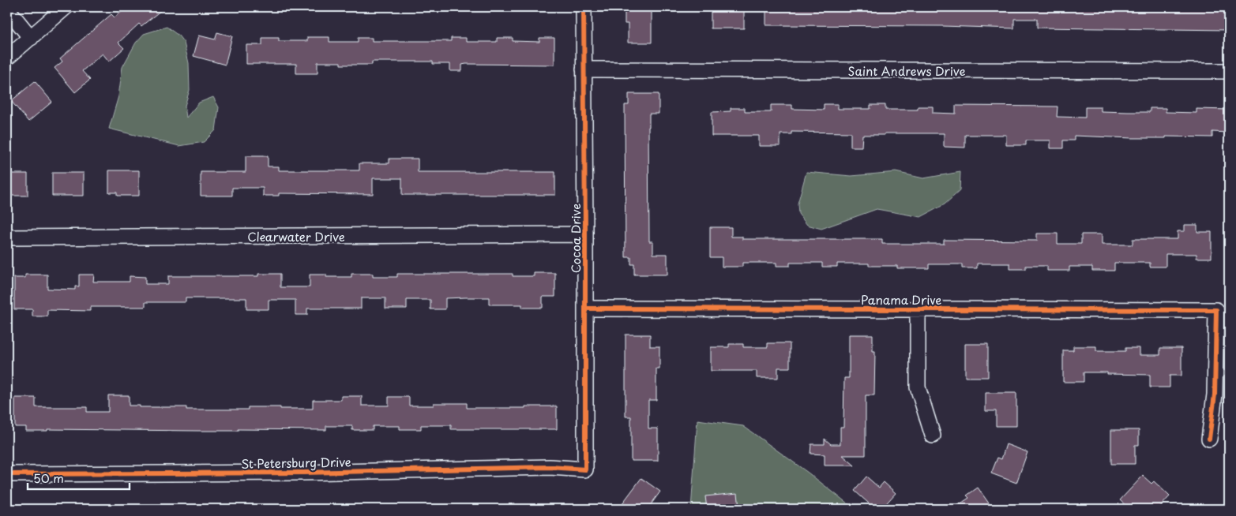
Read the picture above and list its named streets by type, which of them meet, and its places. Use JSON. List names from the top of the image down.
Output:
{
  "streets": {
    "street": [
      "Saint Andrews Drive",
      "Clearwater Drive",
      "Cocoa Drive",
      "Panama Drive",
      "St Petersburg Drive"
    ]
  },
  "crossings": [
    ["Saint Andrews Drive", "Cocoa Drive"],
    ["Clearwater Drive", "Cocoa Drive"],
    ["Cocoa Drive", "Panama Drive"],
    ["Cocoa Drive", "St Petersburg Drive"]
  ],
  "scale_bar": "50 m"
}
